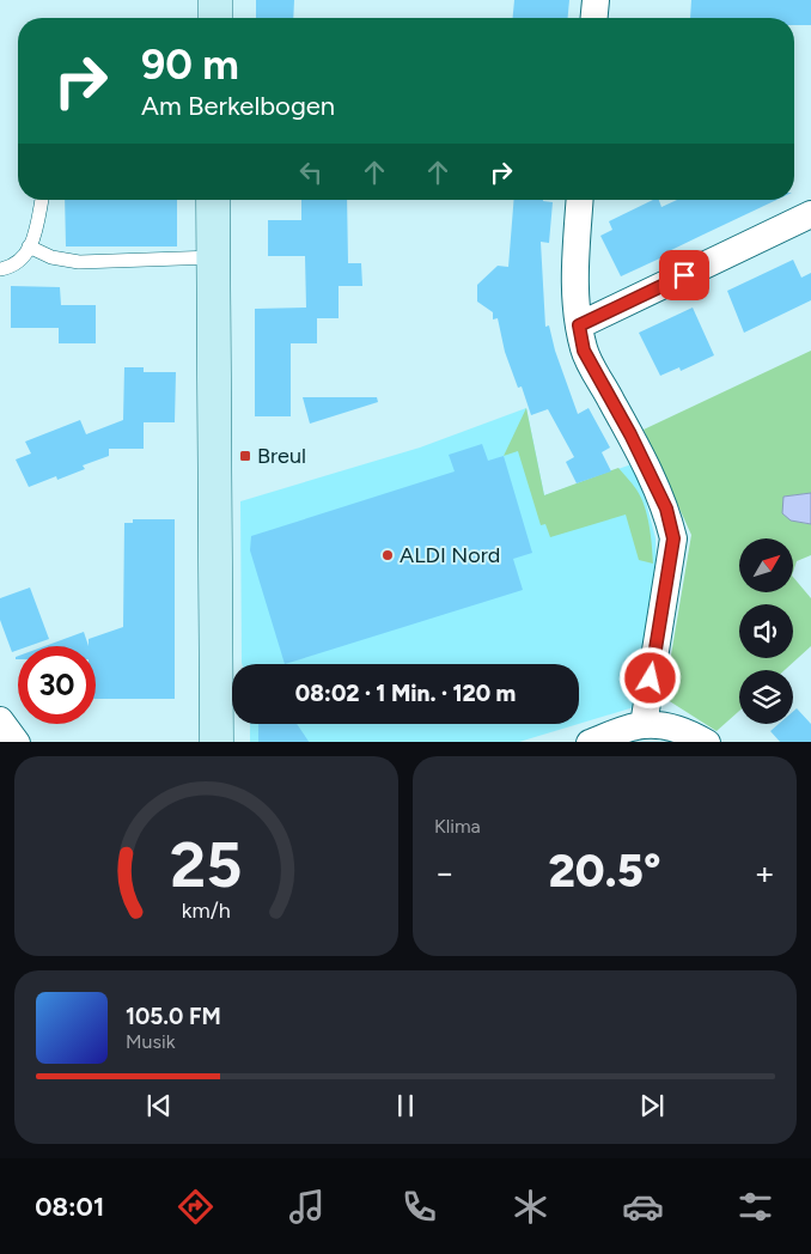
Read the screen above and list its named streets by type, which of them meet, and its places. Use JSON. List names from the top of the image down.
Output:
{
  "places": {
    "transit": ["Breul"],
    "other": ["ALDI Nord"]
  },
  "north": "top right",
  "page": {
    "turn": ["90 m", "Am Berkelbogen"],
    "limit": "30",
    "trip": "08:02 · 1 Min. · 120 m",
    "tile": "Klima",
    "heat": ["−", "20.5°", "+"],
    "song": ["105.0 FM", "Musik"],
    "tabs": "08:01",
    "gauge": ["25", "km/h"]
  }
}
